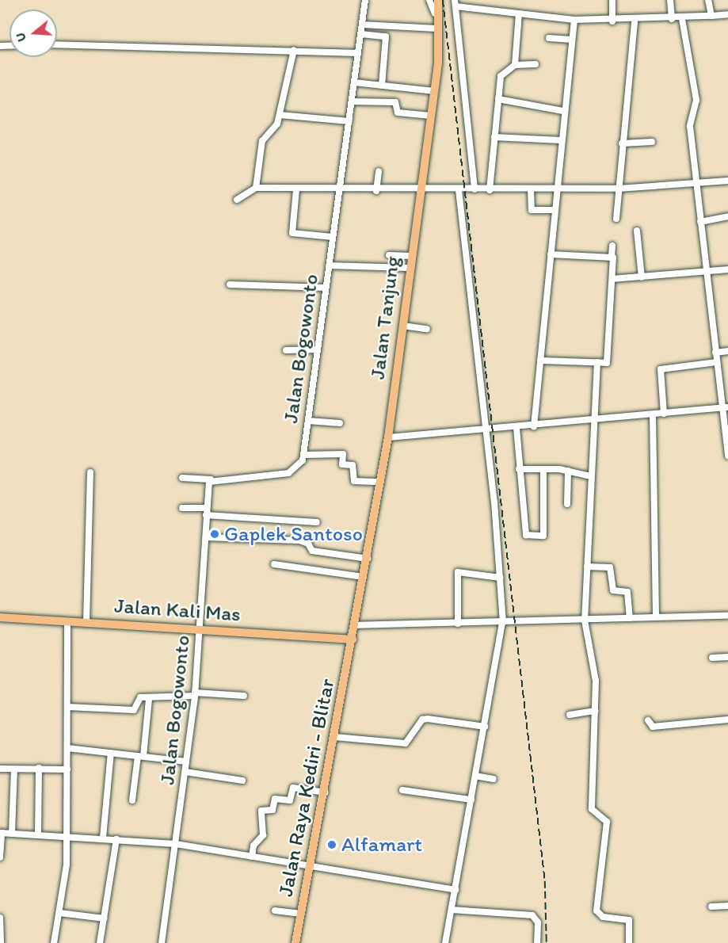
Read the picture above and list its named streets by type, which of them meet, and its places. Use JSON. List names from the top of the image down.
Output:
{
  "streets": {
    "main road": ["Jalan Tanjung", "Jalan Kali Mas", "Jalan Raya Kediri - Blitar"],
    "street": ["Jalan Bogowonto"]
  },
  "crossings": [
    ["Jalan Tanjung", "Jalan Kali Mas"],
    ["Jalan Tanjung", "Jalan Raya Kediri - Blitar"],
    ["Jalan Bogowonto", "Jalan Kali Mas"],
    ["Jalan Kali Mas", "Jalan Raya Kediri - Blitar"]
  ],
  "places": ["Gaplek Santoso", "Alfamart"],
  "north": "left"
}
